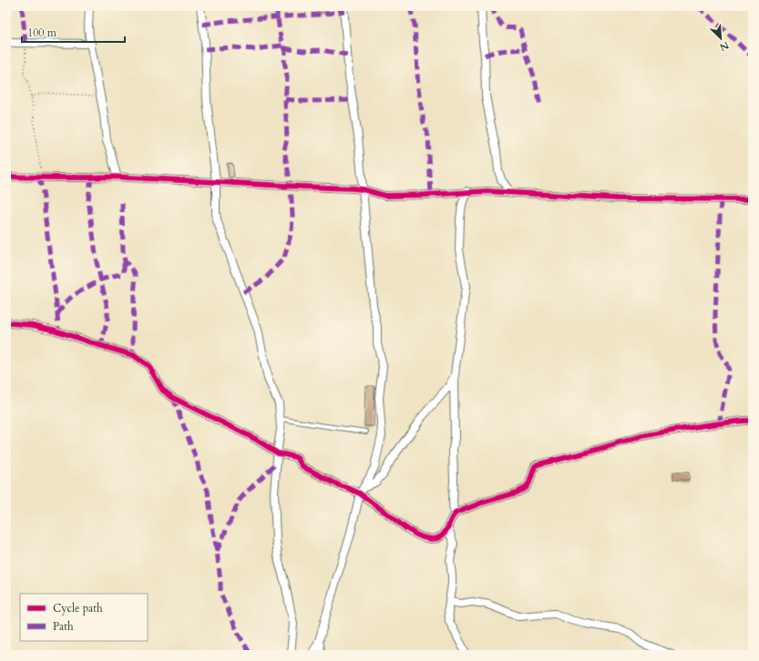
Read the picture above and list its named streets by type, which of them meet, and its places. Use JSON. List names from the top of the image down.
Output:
{
  "legend": ["Cycle path", "Path"],
  "scale_bar": "100 m",
  "north": "bottom right"
}
